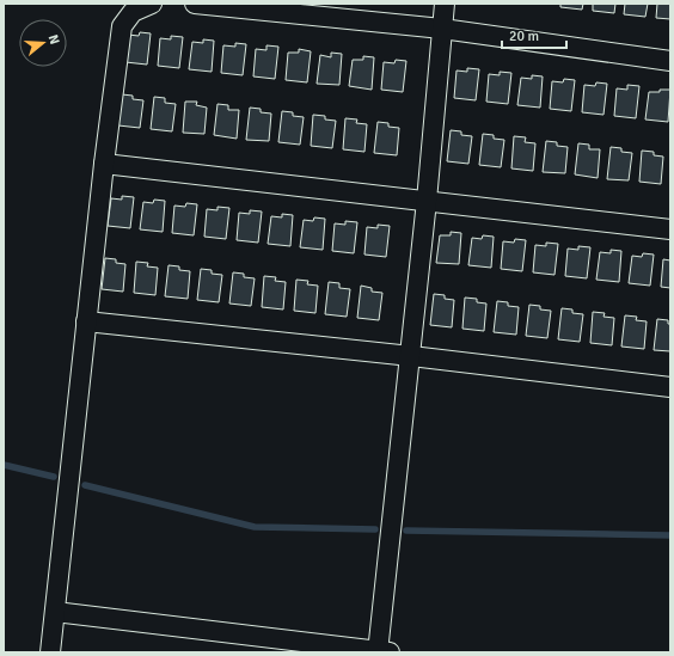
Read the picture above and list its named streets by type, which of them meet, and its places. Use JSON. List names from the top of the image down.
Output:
{
  "scale_bar": "20 m",
  "north": "right"
}
